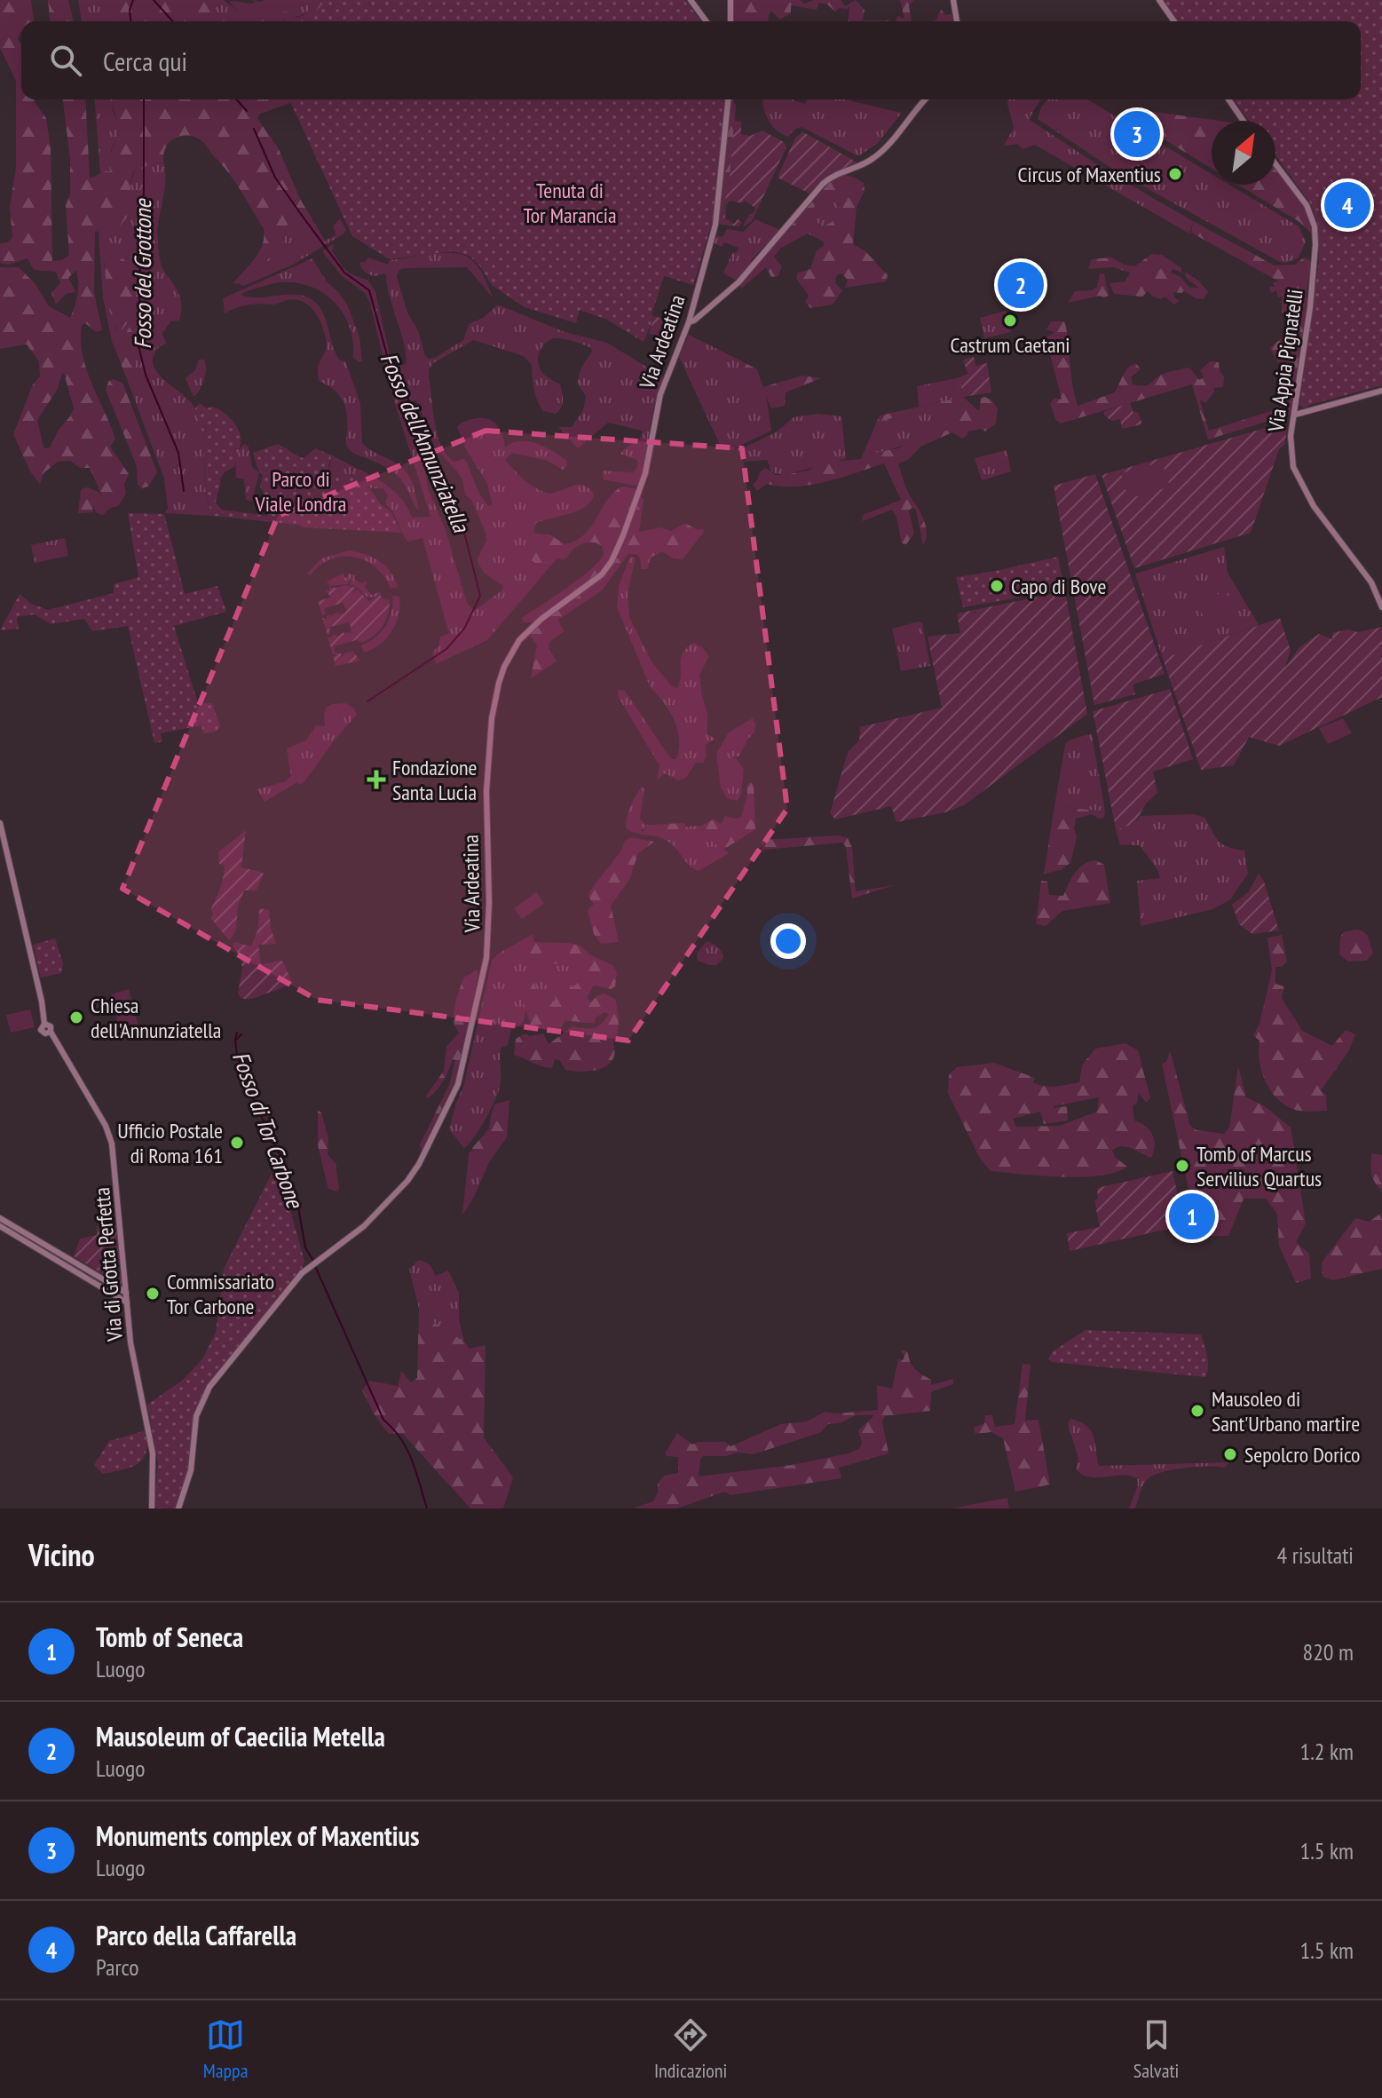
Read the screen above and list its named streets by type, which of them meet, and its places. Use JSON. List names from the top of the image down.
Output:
{
  "streets": {
    "main road": ["Via Ardeatina", "Via Appia Pignatelli", "Via di Grotta Perfetta"]
  },
  "water": ["Fosso del Grottone", "Fosso dell'Annunziatella", "Fosso di Tor Carbone"],
  "parks": ["Tenuta di Tor Marancia", "Parco di Viale Londra"],
  "places": {
    "other": [
      "Circus of Maxentius",
      "Castrum Caetani",
      "Capo di Bove",
      "Chiesa dell'Annunziatella",
      "Ufficio Postale di Roma 161",
      "Tomb of Marcus Servilius Quartus",
      "Commissariato Tor Carbone",
      "Mausoleo di Sant'Urbano martire",
      "Sepolcro Dorico"
    ],
    "health": ["Fondazione Santa Lucia"]
  },
  "north": "top right",
  "page": {
    "search": "Cerca qui",
    "pins": [
      "3",
      "4",
      "2",
      "1"
    ],
    "heading": ["Vicino", "4 risultati"],
    "list": [
      {
        "mark": "1",
        "name": "Tomb of Seneca",
        "note": "Luogo",
        "value": "820 m"
      },
      {
        "mark": "2",
        "name": "Mausoleum of Caecilia Metella",
        "note": "Luogo",
        "value": "1.2 km"
      },
      {
        "mark": "3",
        "name": "Monuments complex of Maxentius",
        "note": "Luogo",
        "value": "1.5 km"
      },
      {
        "mark": "4",
        "name": "Parco della Caffarella",
        "note": "Parco",
        "value": "1.5 km"
      }
    ],
    "nav": ["Mappa", "Indicazioni", "Salvati"]
  }
}
